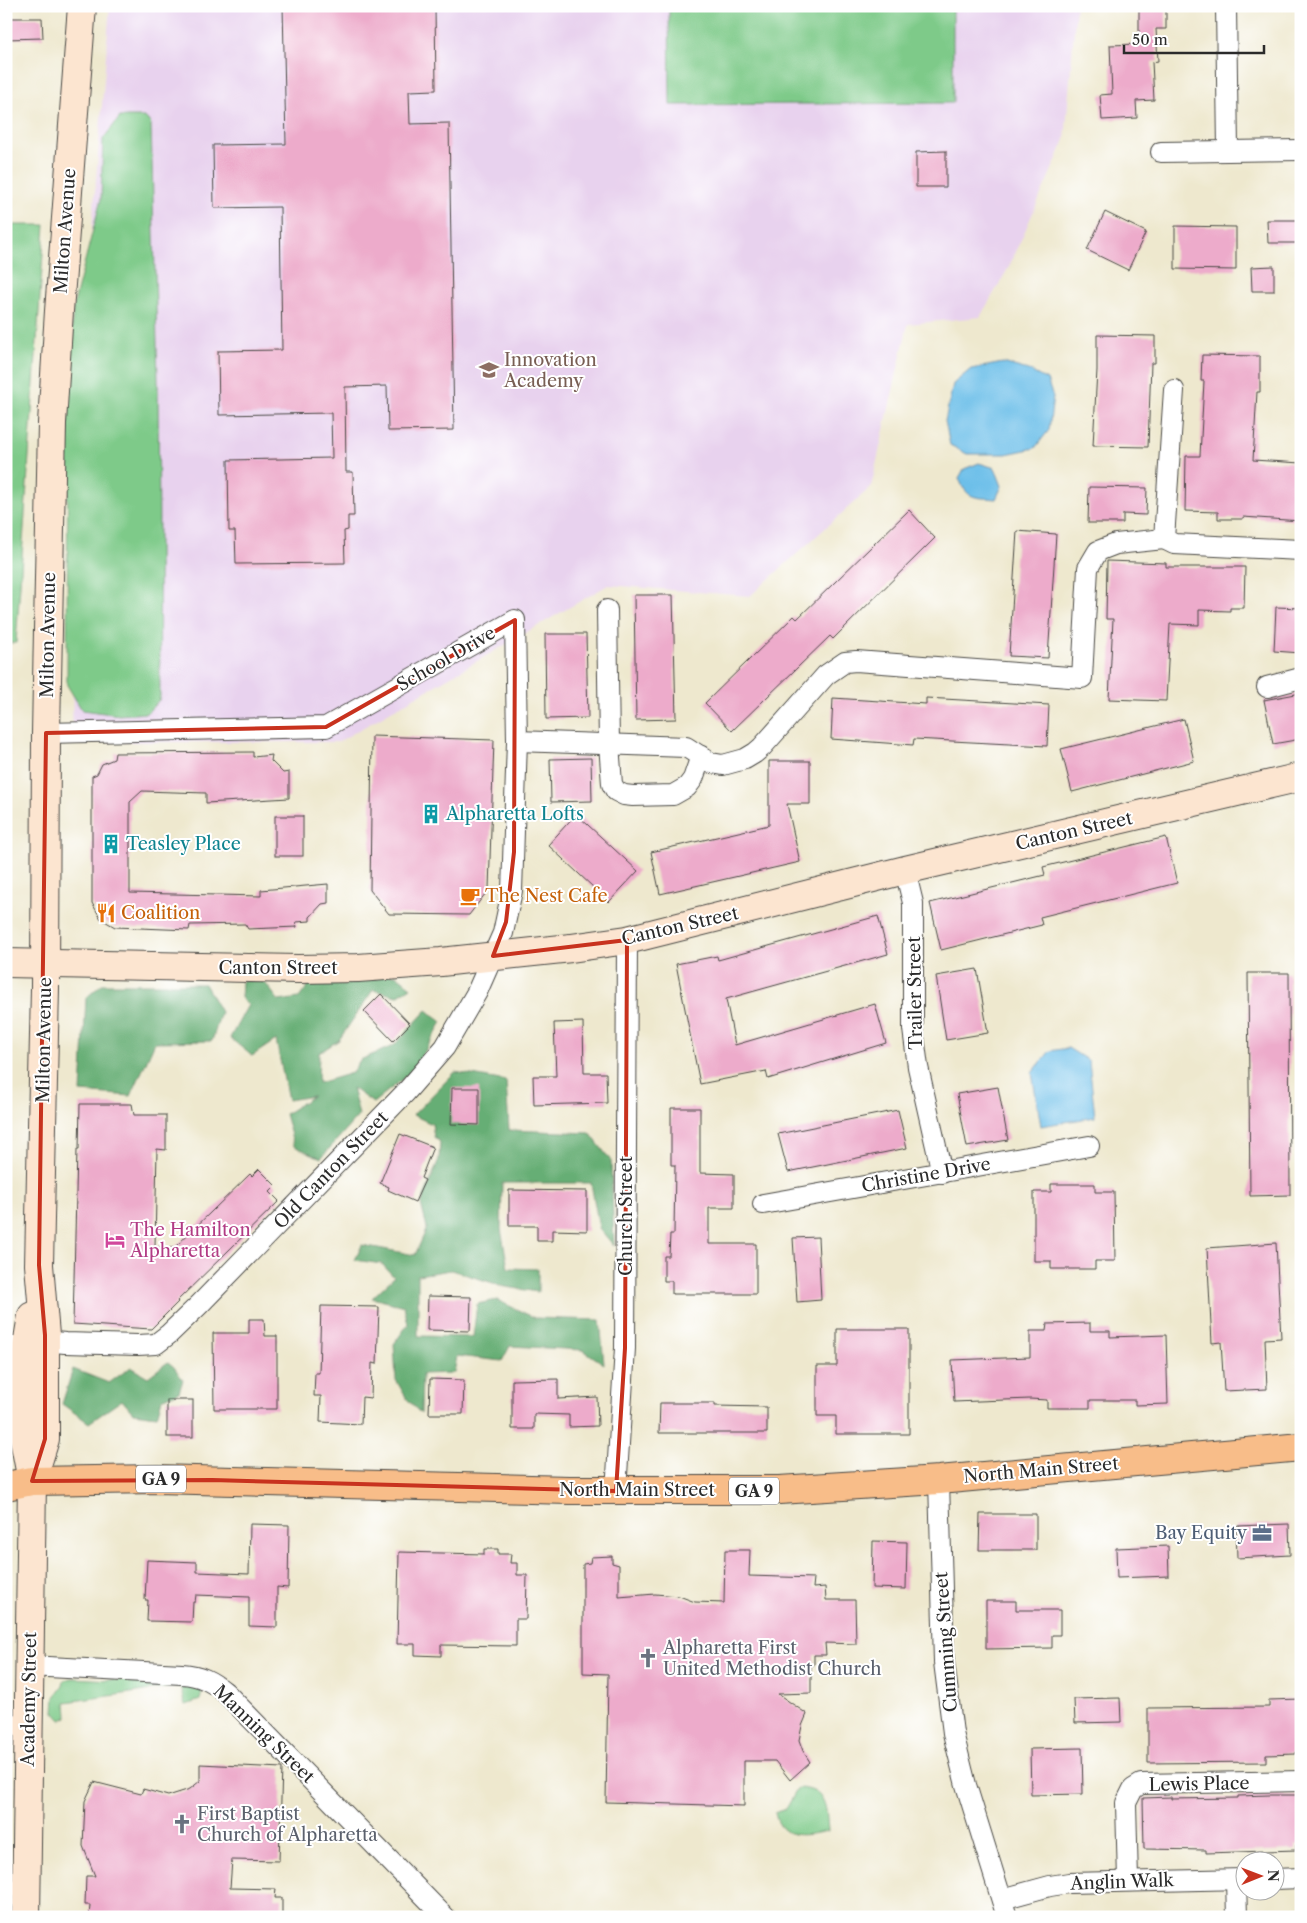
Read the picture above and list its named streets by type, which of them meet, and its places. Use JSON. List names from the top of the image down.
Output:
{
  "streets": {
    "main road": ["North Main Street", "GA 9"],
    "street": [
      "Milton Avenue",
      "School Drive",
      "Canton Street",
      "Trailer Street",
      "Old Canton Street",
      "Christine Drive",
      "Church Street",
      "Cumming Street",
      "Academy Street",
      "Manning Street",
      "Lewis Place",
      "Anglin Walk"
    ]
  },
  "crossings": [
    ["Milton Avenue", "School Drive"],
    ["Milton Avenue", "Canton Street"],
    ["Milton Avenue", "Old Canton Street"],
    ["Milton Avenue", "North Main Street"],
    ["Milton Avenue", "Academy Street"],
    ["School Drive", "Canton Street"],
    ["School Drive", "Old Canton Street"],
    ["Canton Street", "Trailer Street"],
    ["Canton Street", "Old Canton Street"],
    ["Canton Street", "Church Street"],
    ["Trailer Street", "Christine Drive"],
    ["Church Street", "North Main Street"],
    ["North Main Street", "Cumming Street"],
    ["North Main Street", "Academy Street"],
    ["Cumming Street", "Anglin Walk"],
    ["Academy Street", "Manning Street"],
    ["Lewis Place", "Anglin Walk"]
  ],
  "places": {
    "school or university": ["Innovation Academy"],
    "building": ["Alpharetta Lofts", "Teasley Place"],
    "cafe": ["The Nest Cafe"],
    "restaurant": ["Coalition"],
    "hotel": ["The Hamilton Alpharetta"],
    "office": ["Bay Equity"],
    "church": ["Alpharetta First United Methodist Church", "First Baptist Church of Alpharetta"]
  },
  "scale_bar": "50 m",
  "north": "right"
}
